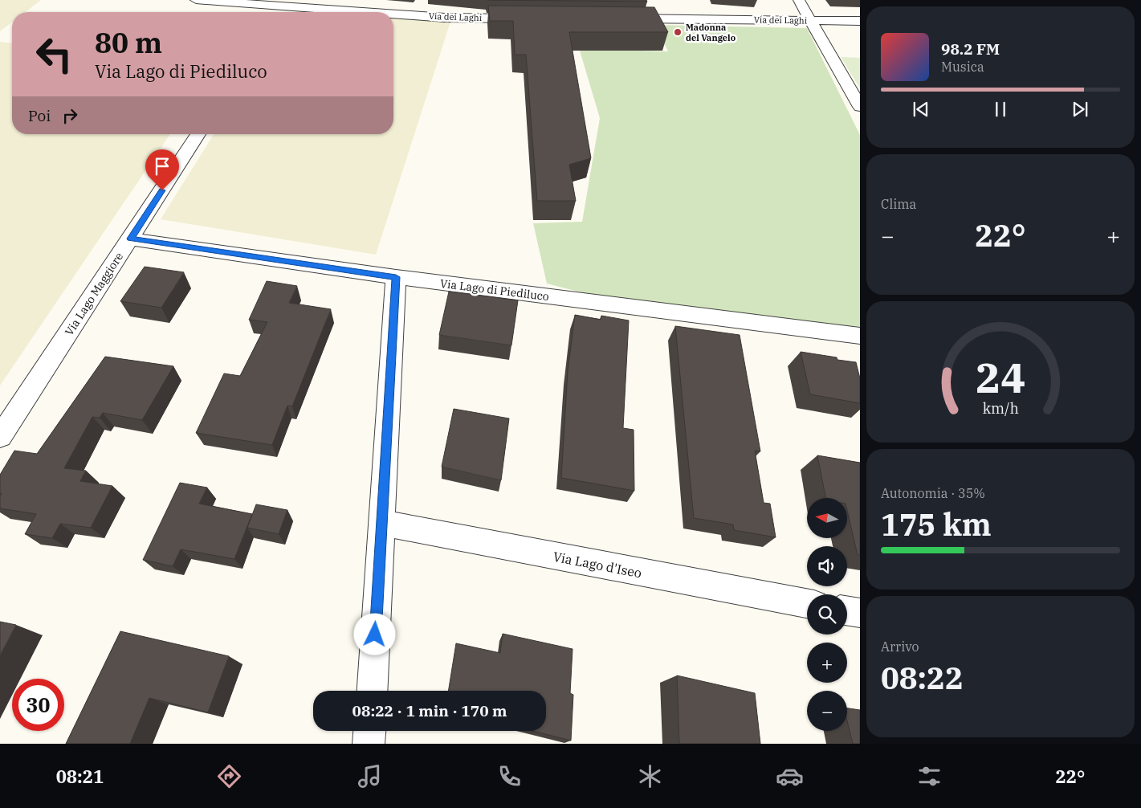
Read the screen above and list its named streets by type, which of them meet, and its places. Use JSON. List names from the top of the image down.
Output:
{
  "streets": {
    "street": [
      "Via dei Laghi",
      "Via Lago di Piediluco",
      "Via Lago Maggiore",
      "Via Lago d'Iseo"
    ]
  },
  "crossings": [
    ["Via Lago di Piediluco", "Via Lago Maggiore"]
  ],
  "places": ["Madonna del Vangelo"],
  "north": "left",
  "page": {
    "turn": ["80 m", "Via Lago di Piediluco"],
    "song": ["98.2 FM", "Musica"],
    "then": "Poi",
    "tile": [
      "Clima",
      ["Autonomia · 35%", "175 km"],
      ["Arrivo", "08:22"]
    ],
    "heat": ["−", "22°", "+"],
    "map_buttons": ["+", "−"],
    "limit": "30",
    "trip": "08:22 · 1 min · 170 m",
    "tabs": ["08:21", "22°"],
    "gauge": ["24", "km/h"]
  }
}
